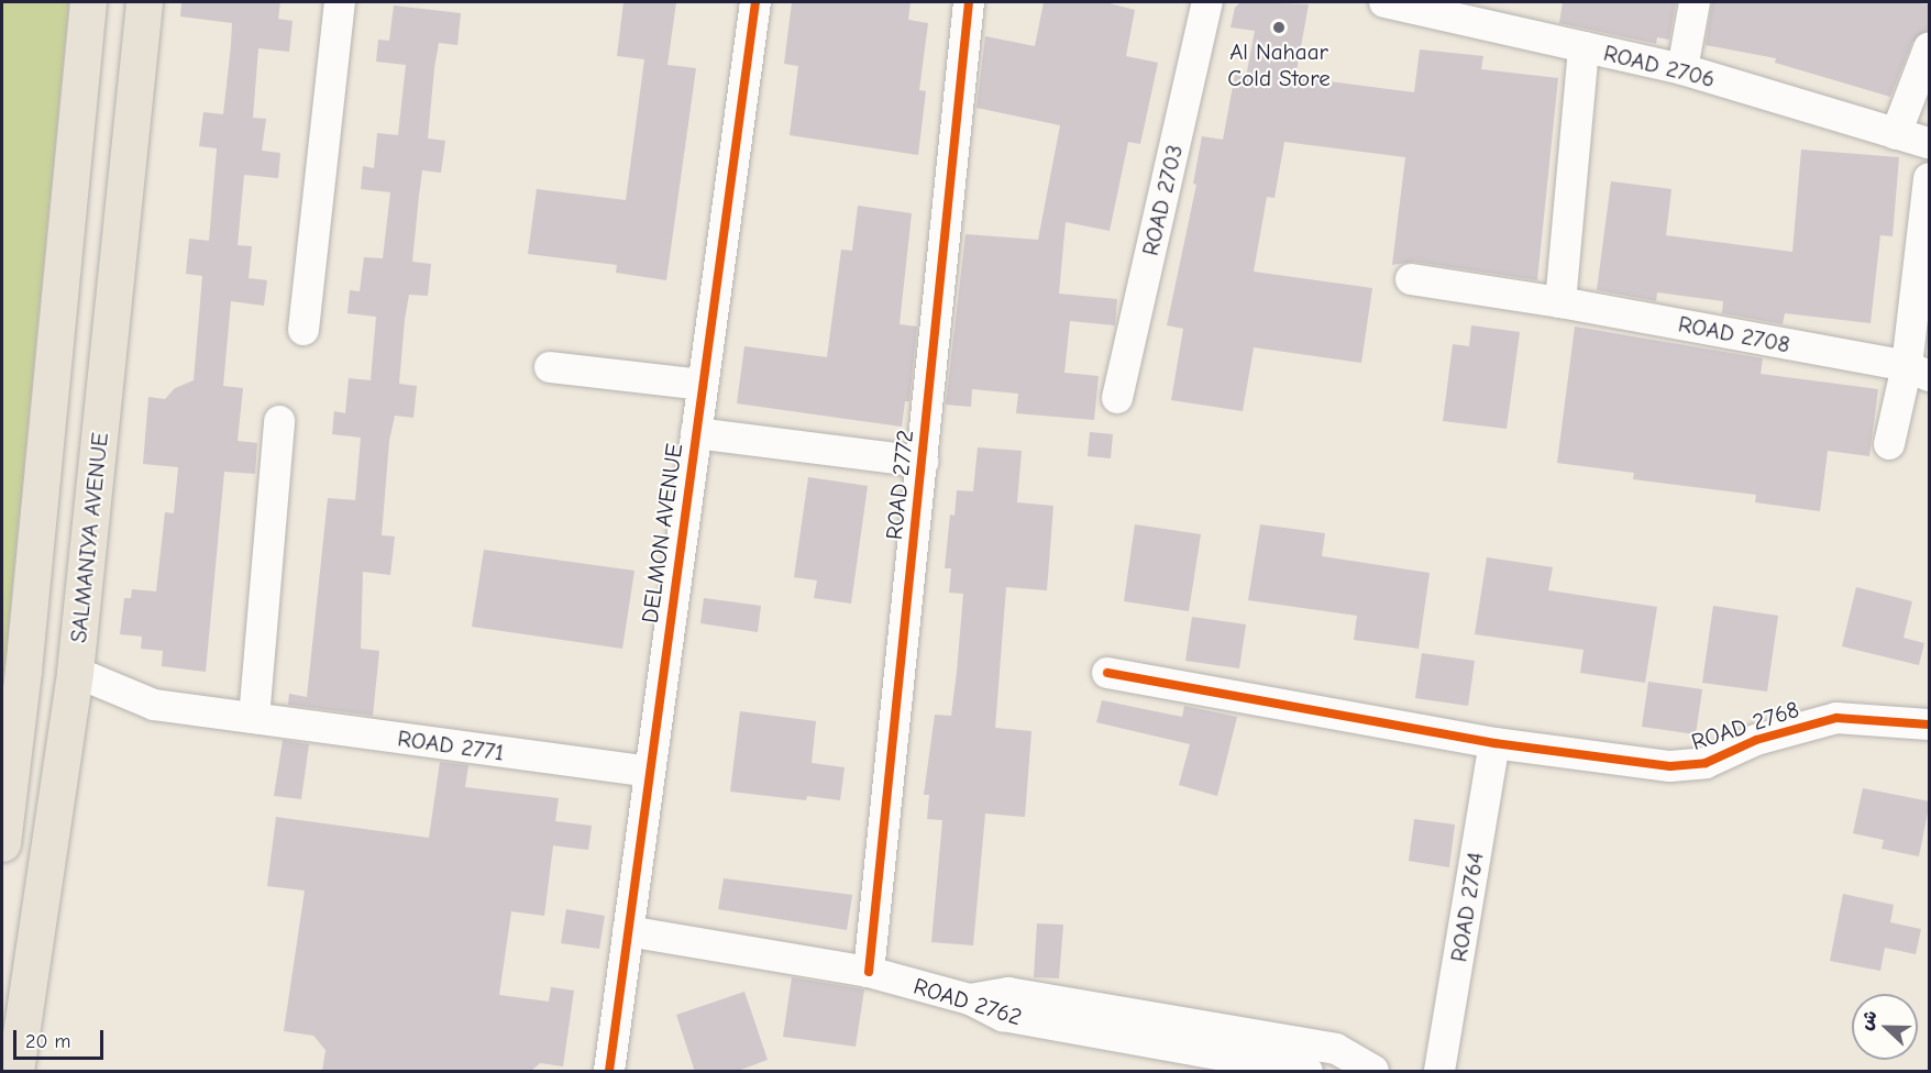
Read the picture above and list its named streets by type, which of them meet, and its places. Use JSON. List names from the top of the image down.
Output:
{
  "streets": {
    "main road": ["SALMANIYA AVENUE"],
    "street": [
      "ROAD 2706",
      "ROAD 2703",
      "ROAD 2708",
      "ROAD 2772",
      "DELMON AVENUE",
      "ROAD 2768",
      "ROAD 2771",
      "ROAD 2764",
      "ROAD 2762"
    ]
  },
  "crossings": [
    ["ROAD 2772", "DELMON AVENUE"],
    ["ROAD 2772", "ROAD 2762"],
    ["DELMON AVENUE", "ROAD 2771"],
    ["DELMON AVENUE", "ROAD 2762"],
    ["SALMANIYA AVENUE", "ROAD 2771"],
    ["ROAD 2768", "ROAD 2764"]
  ],
  "places": ["Al Nahaar Cold Store"],
  "scale_bar": "20 m",
  "north": "left"
}
